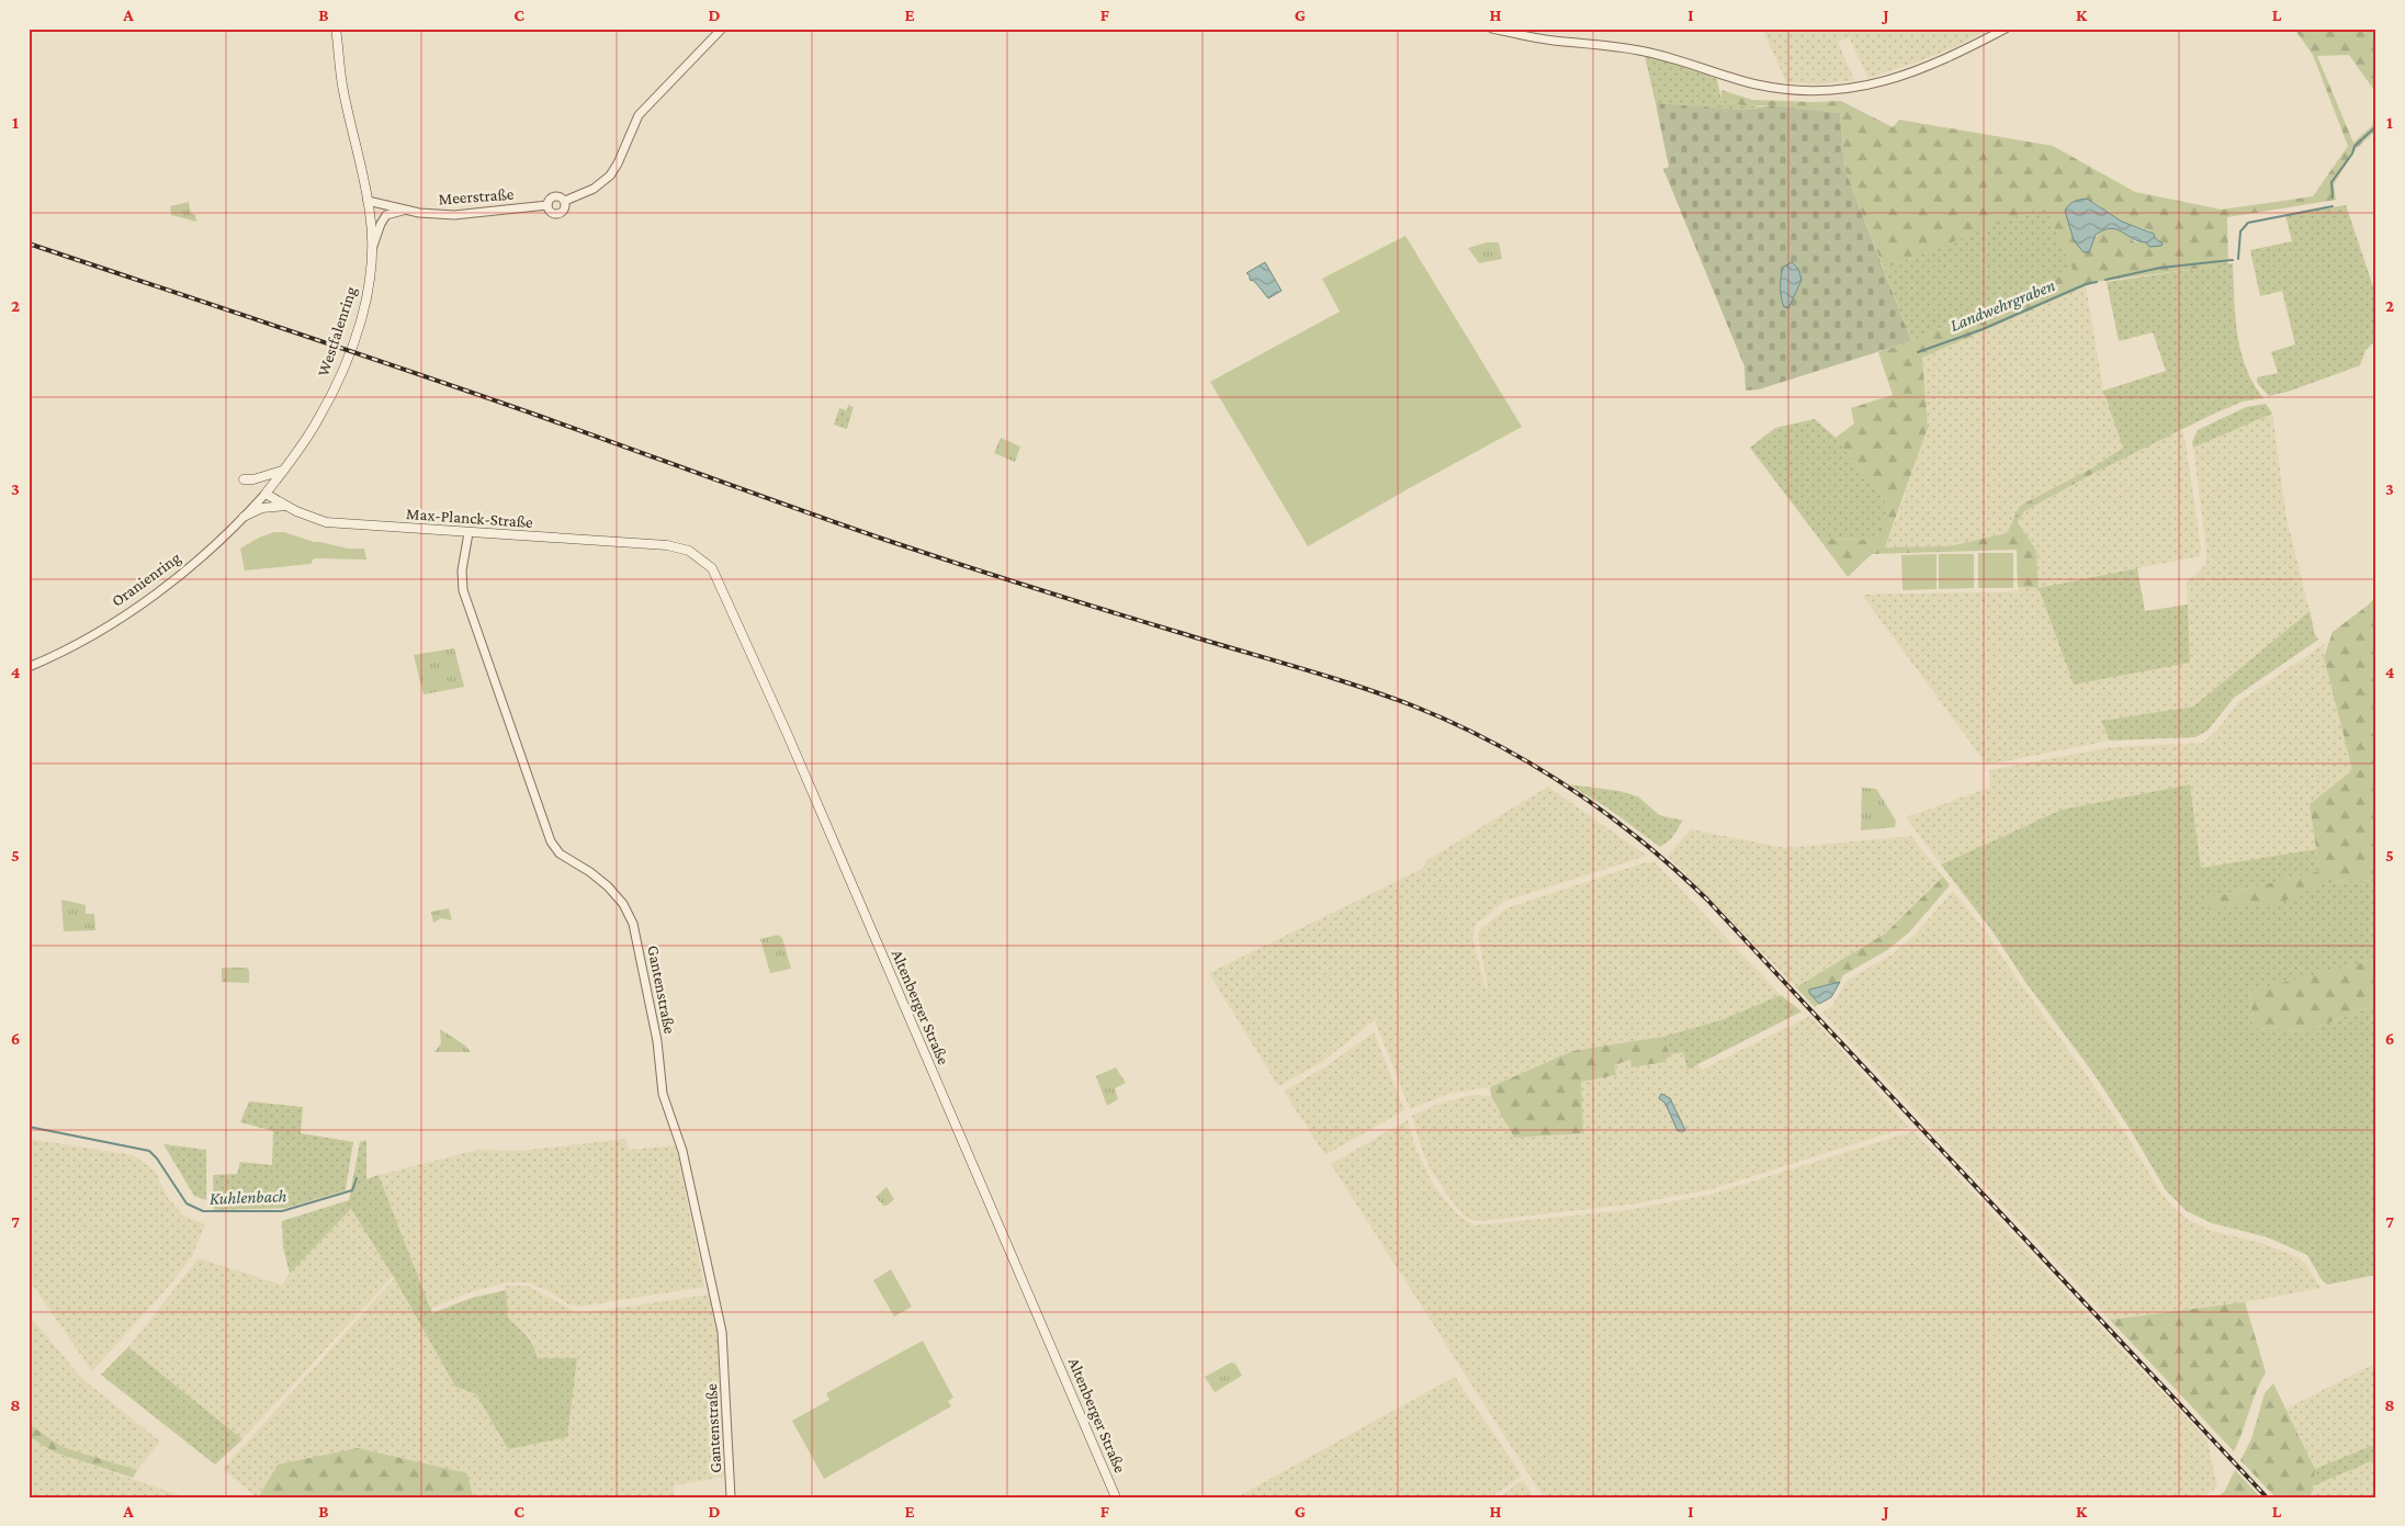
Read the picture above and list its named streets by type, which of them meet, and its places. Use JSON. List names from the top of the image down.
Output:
{
  "streets": {
    "main road": ["Westfalenring", "Max-Planck-Straße", "Altenberger Straße"],
    "street": ["Meerstraße", "Oranienring", "Gantenstraße"]
  },
  "crossings": [
    ["Meerstraße", "Westfalenring"],
    ["Westfalenring", "Max-Planck-Straße"],
    ["Westfalenring", "Oranienring"],
    ["Max-Planck-Straße", "Oranienring"],
    ["Max-Planck-Straße", "Gantenstraße"],
    ["Max-Planck-Straße", "Altenberger Straße"]
  ],
  "water": ["Landwehrgraben", "Kuhlenbach"],
  "grid": {
    "columns": [
      "A",
      "B",
      "C",
      "D",
      "E",
      "F",
      "G",
      "H",
      "I",
      "J",
      "K",
      "L"
    ],
    "rows": [
      "1",
      "2",
      "3",
      "4",
      "5",
      "6",
      "7",
      "8"
    ]
  }
}
